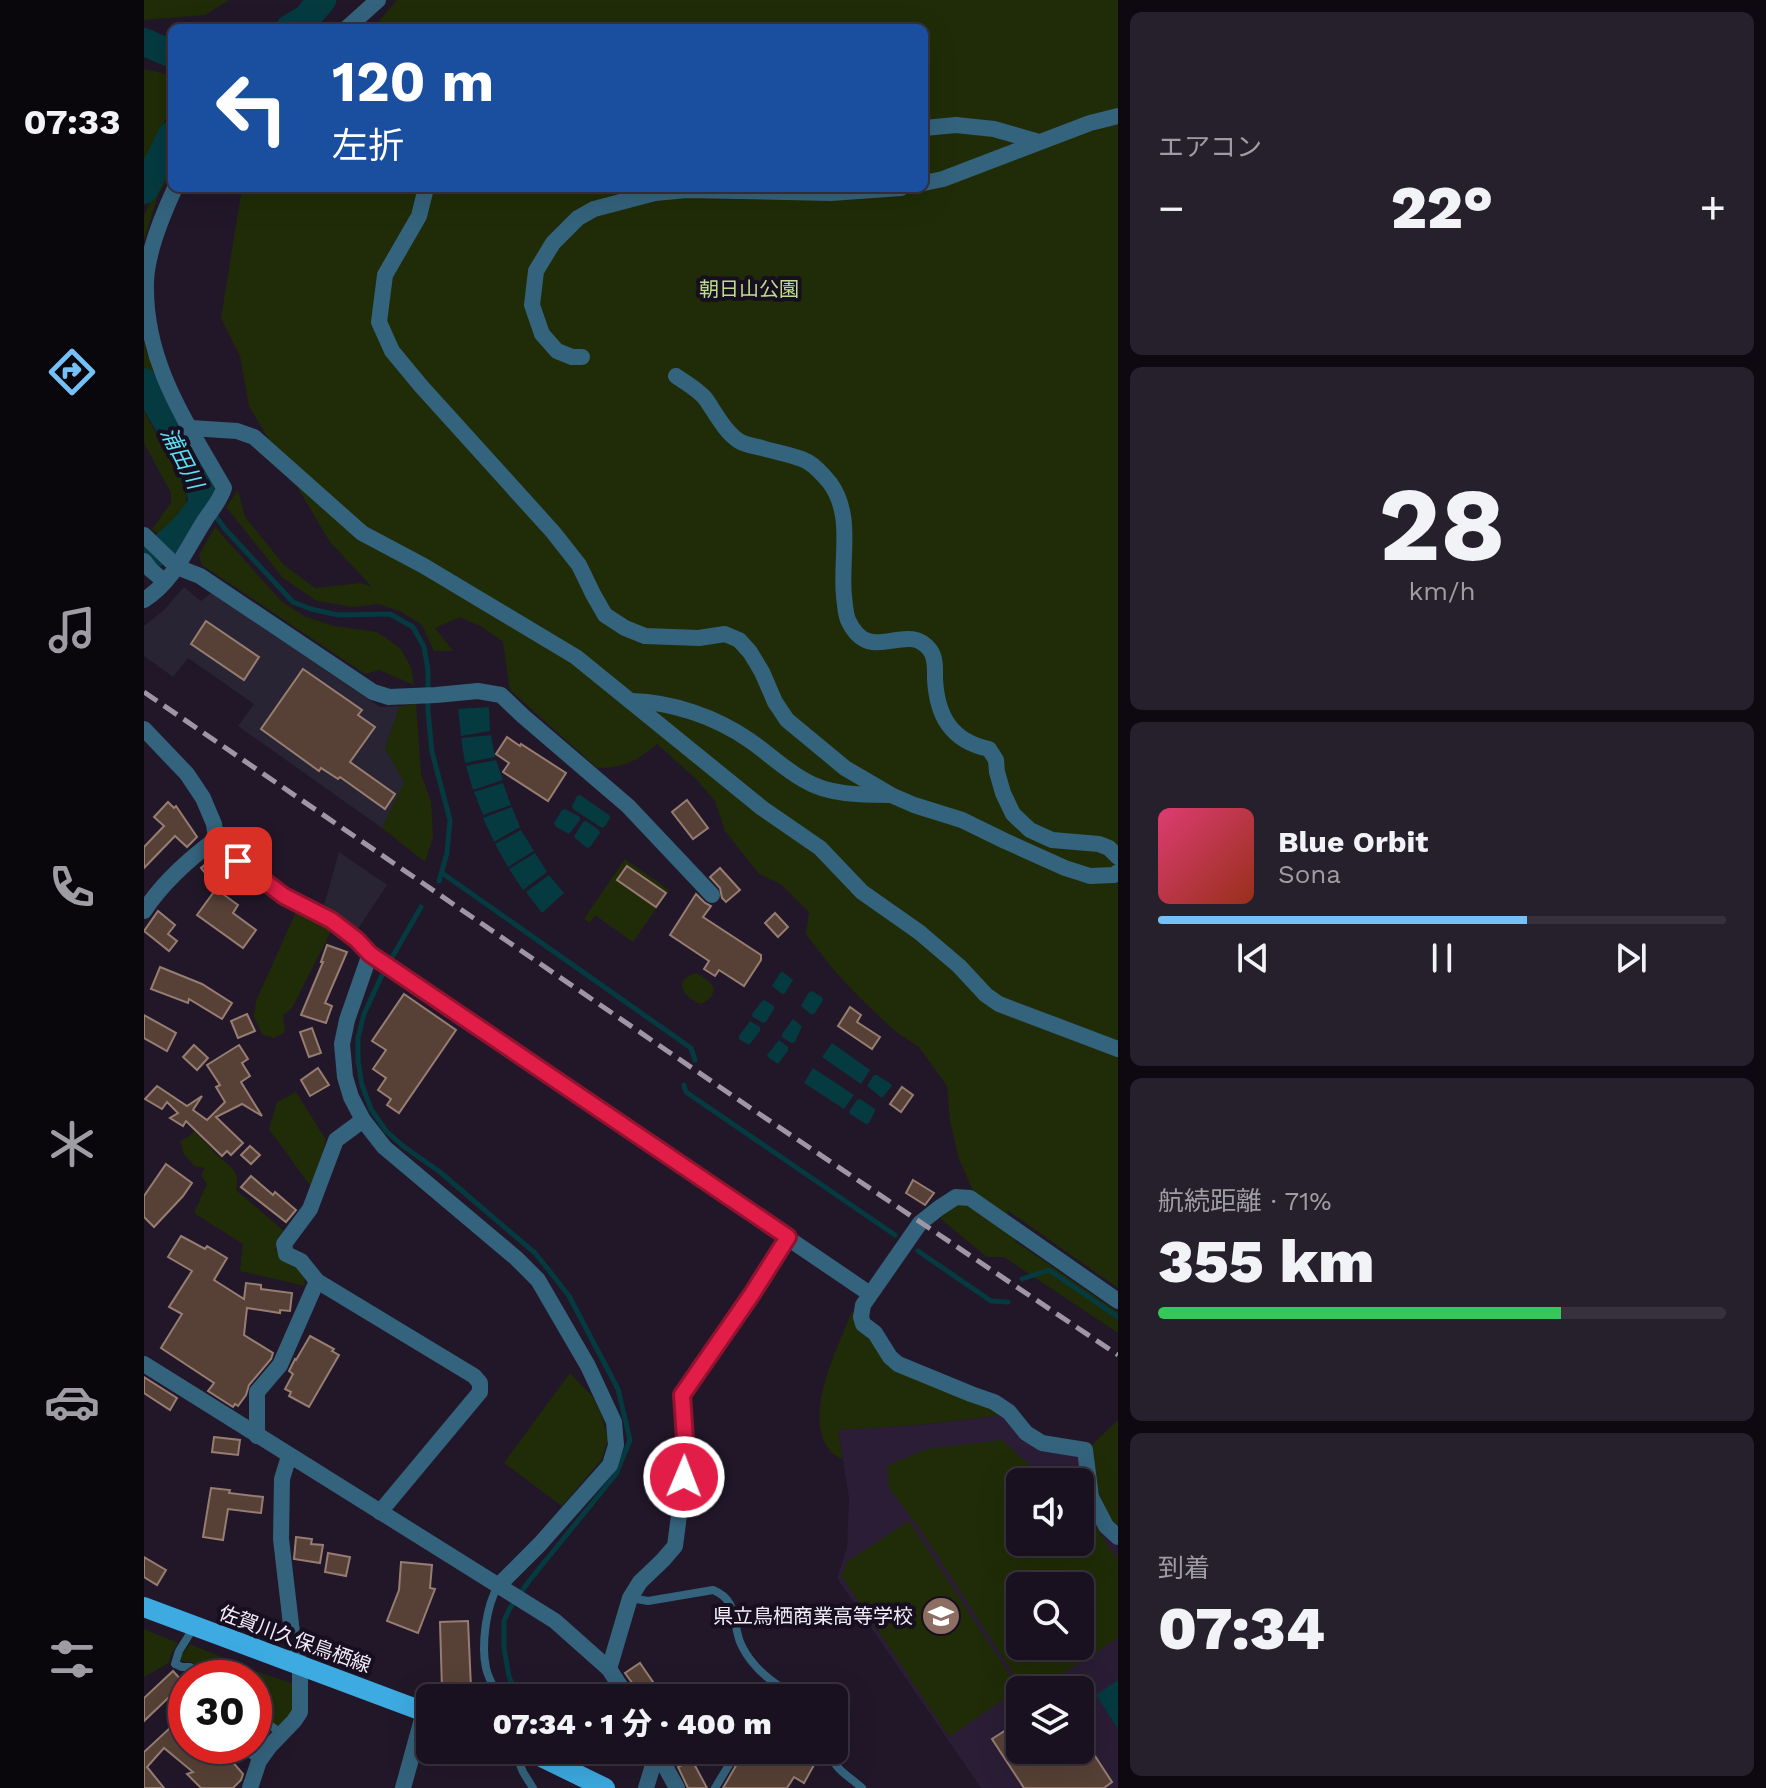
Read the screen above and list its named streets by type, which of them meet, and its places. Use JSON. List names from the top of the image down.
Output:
{
  "streets": {
    "main road": ["佐賀川久保鳥栖線"]
  },
  "water": ["浦田川"],
  "parks": ["朝日山公園"],
  "places": {
    "school or university": ["県立鳥栖商業高等学校"]
  },
  "page": {
    "tabs": "07:33",
    "tile": [
      "エアコン",
      ["28", "km/h"],
      ["航続距離 · 71%", "355 km"],
      ["到着", "07:34"]
    ],
    "turn": ["120 m", "左折"],
    "heat": ["−", "22°", "+"],
    "song": ["Blue Orbit", "Sona"],
    "limit": "30",
    "trip": "07:34 · 1 分 · 400 m"
  }
}
